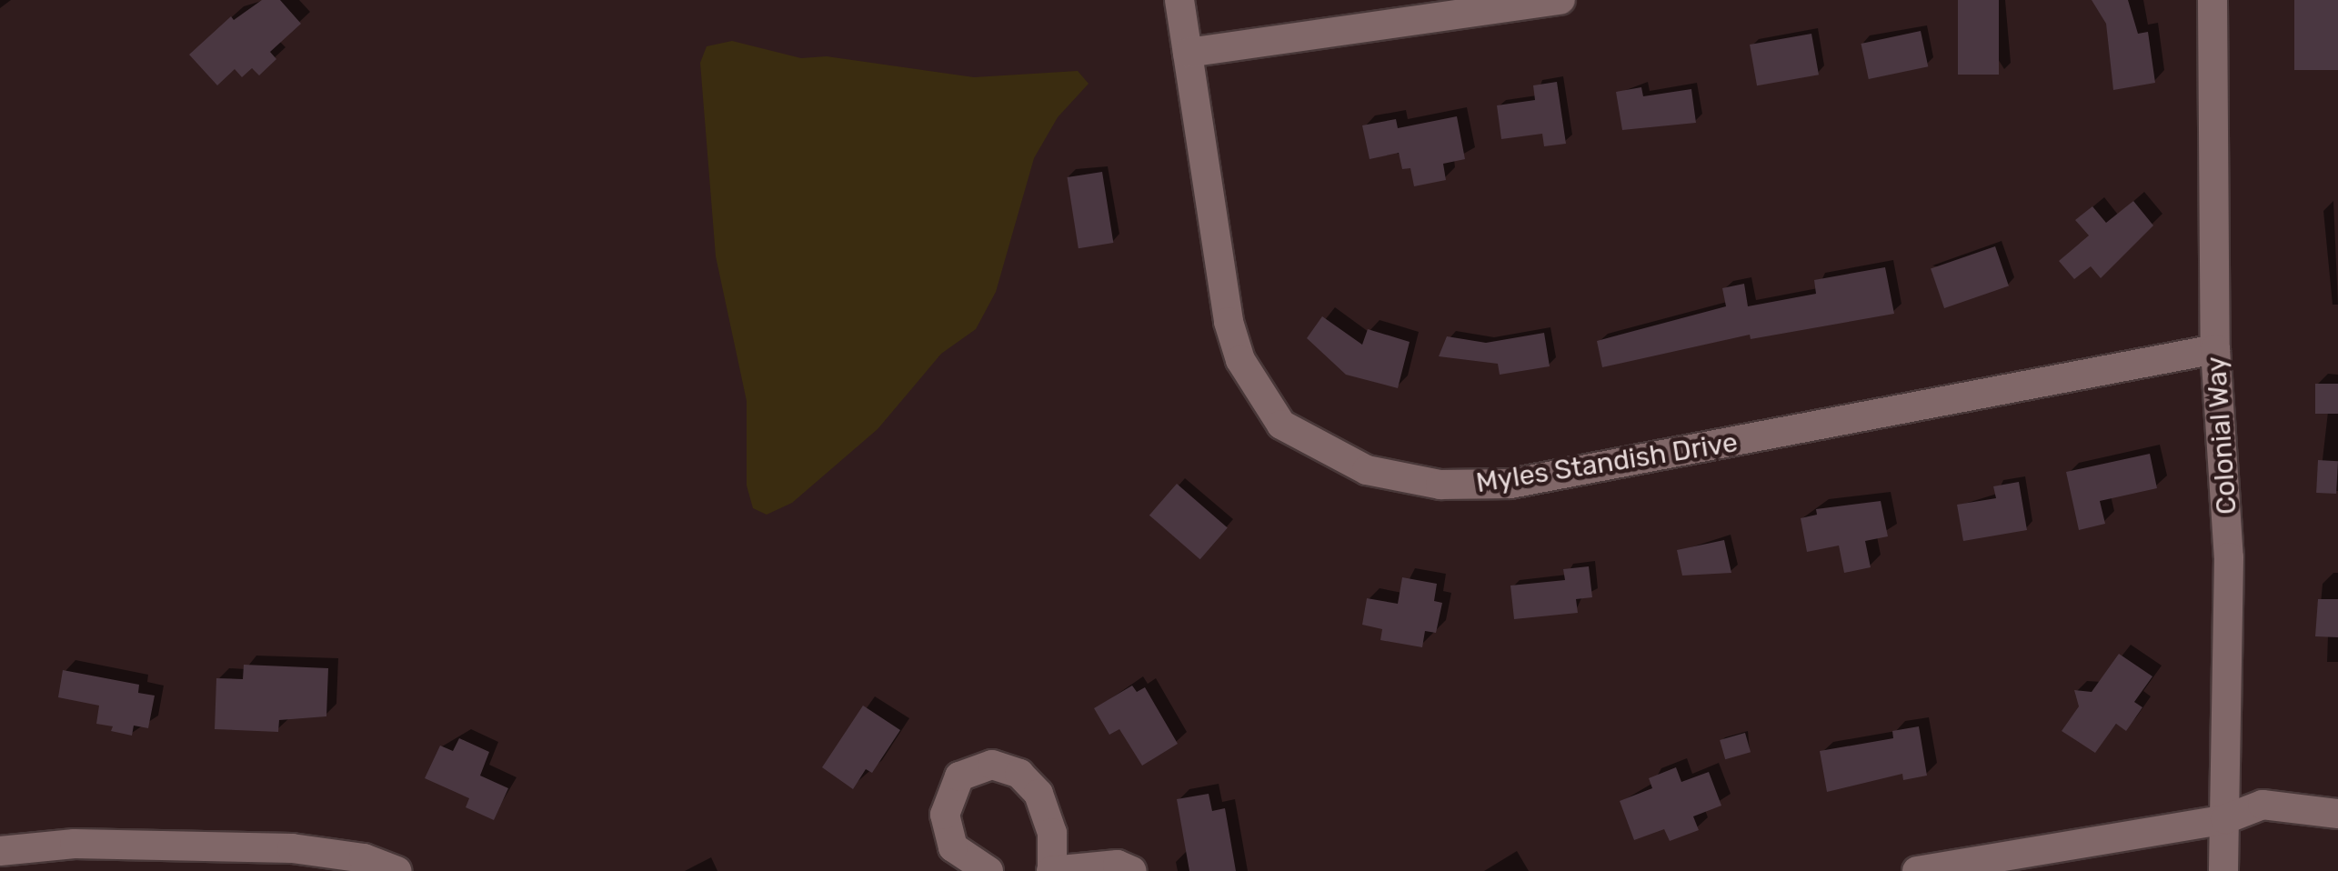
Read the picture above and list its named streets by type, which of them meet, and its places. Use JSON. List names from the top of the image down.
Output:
{
  "streets": {
    "street": ["Colonial Way", "Myles Standish Drive"]
  },
  "crossings": [
    ["Colonial Way", "Myles Standish Drive"]
  ]
}
